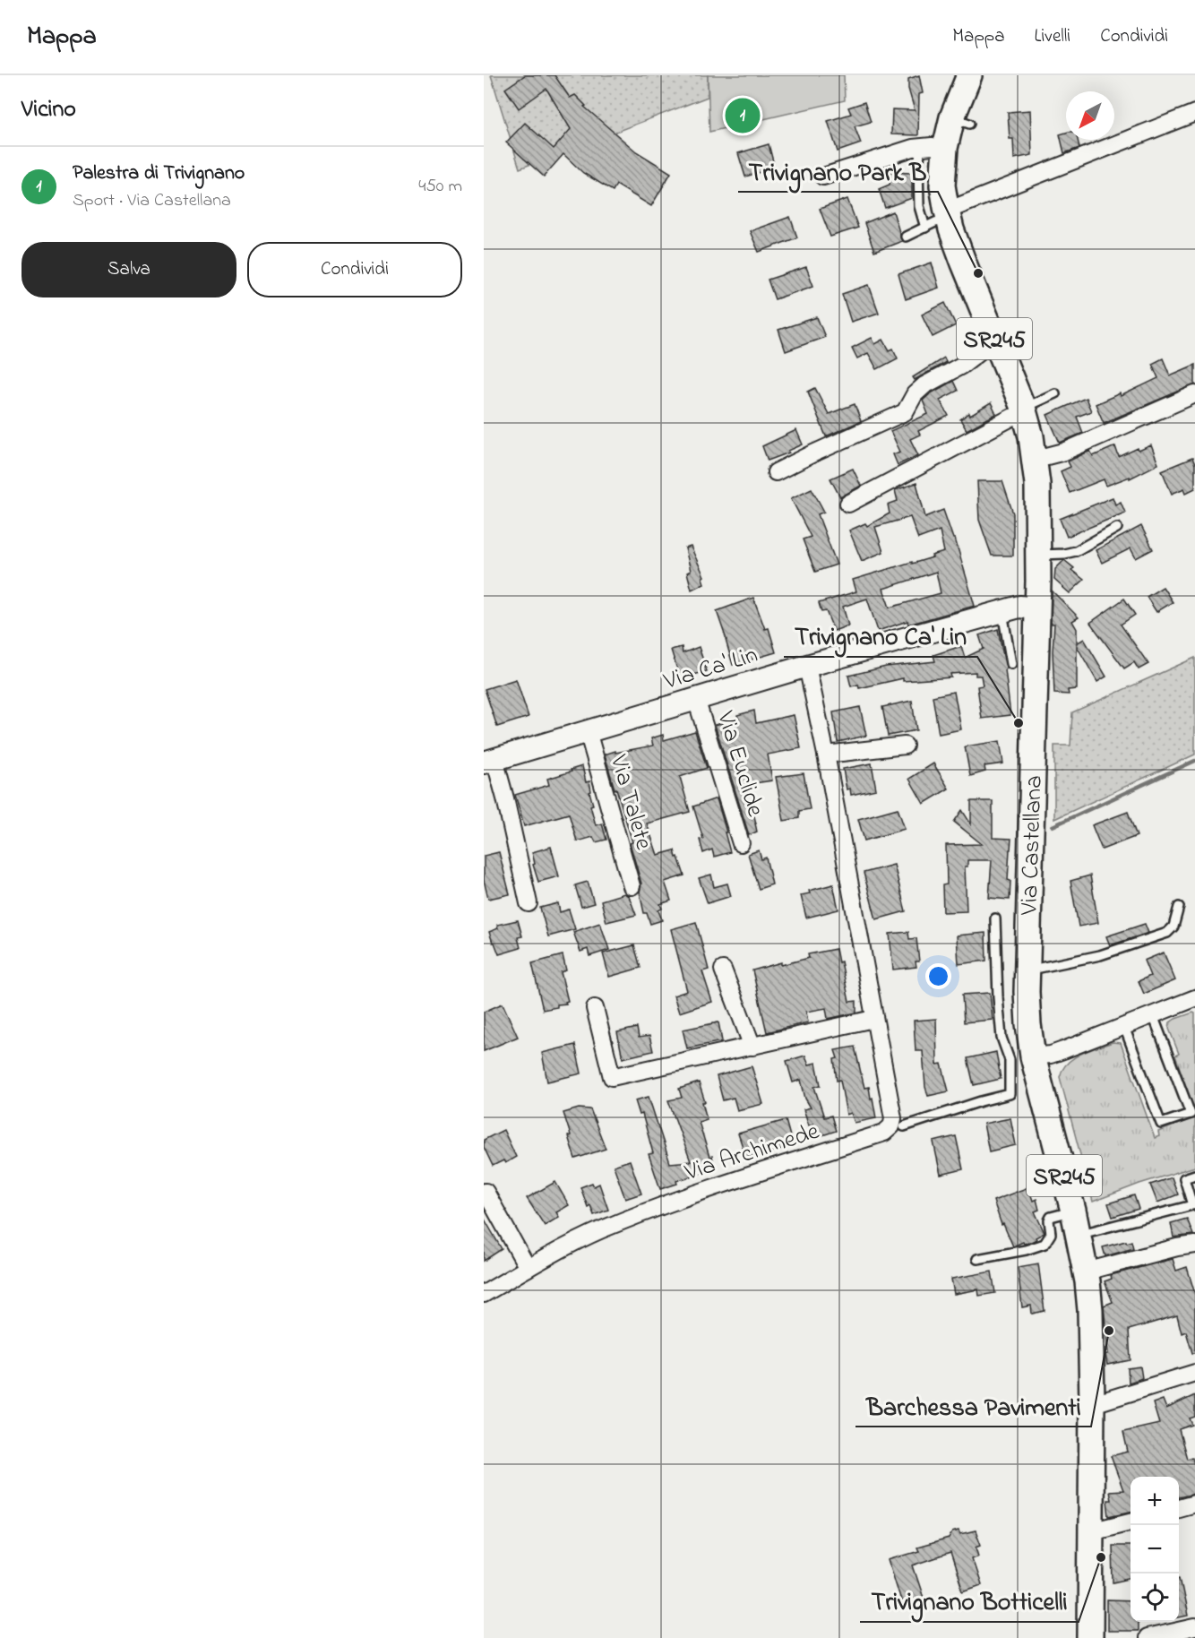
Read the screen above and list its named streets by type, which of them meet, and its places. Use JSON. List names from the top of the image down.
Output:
{
  "streets": {
    "main road": ["SR245", "Via Castellana"],
    "street": [
      "Via Ca' Lin",
      "Via Euclide",
      "Via Talete",
      "Via Archimede"
    ]
  },
  "crossings": [
    ["Via Ca' Lin", "Via Euclide"],
    ["Via Ca' Lin", "Via Talete"],
    ["Via Ca' Lin", "Via Castellana"],
    ["Via Ca' Lin", "Via Archimede"]
  ],
  "places": [
    "Trivignano Park B",
    "Trivignano Ca' Lin",
    "Barchessa Pavimenti",
    "Trivignano Botticelli"
  ],
  "north": "bottom left",
  "page": {
    "header": "Mappa",
    "nav": ["Mappa", "Livelli", "Condividi"],
    "heading": "Vicino",
    "pins": "1",
    "list": [
      {
        "mark": "1",
        "name": "Palestra di Trivignano",
        "note": "Sport · Via Castellana",
        "value": "450 m"
      }
    ],
    "buttons": ["Salva", "Condividi"],
    "map_buttons": ["+", "−"]
  }
}
